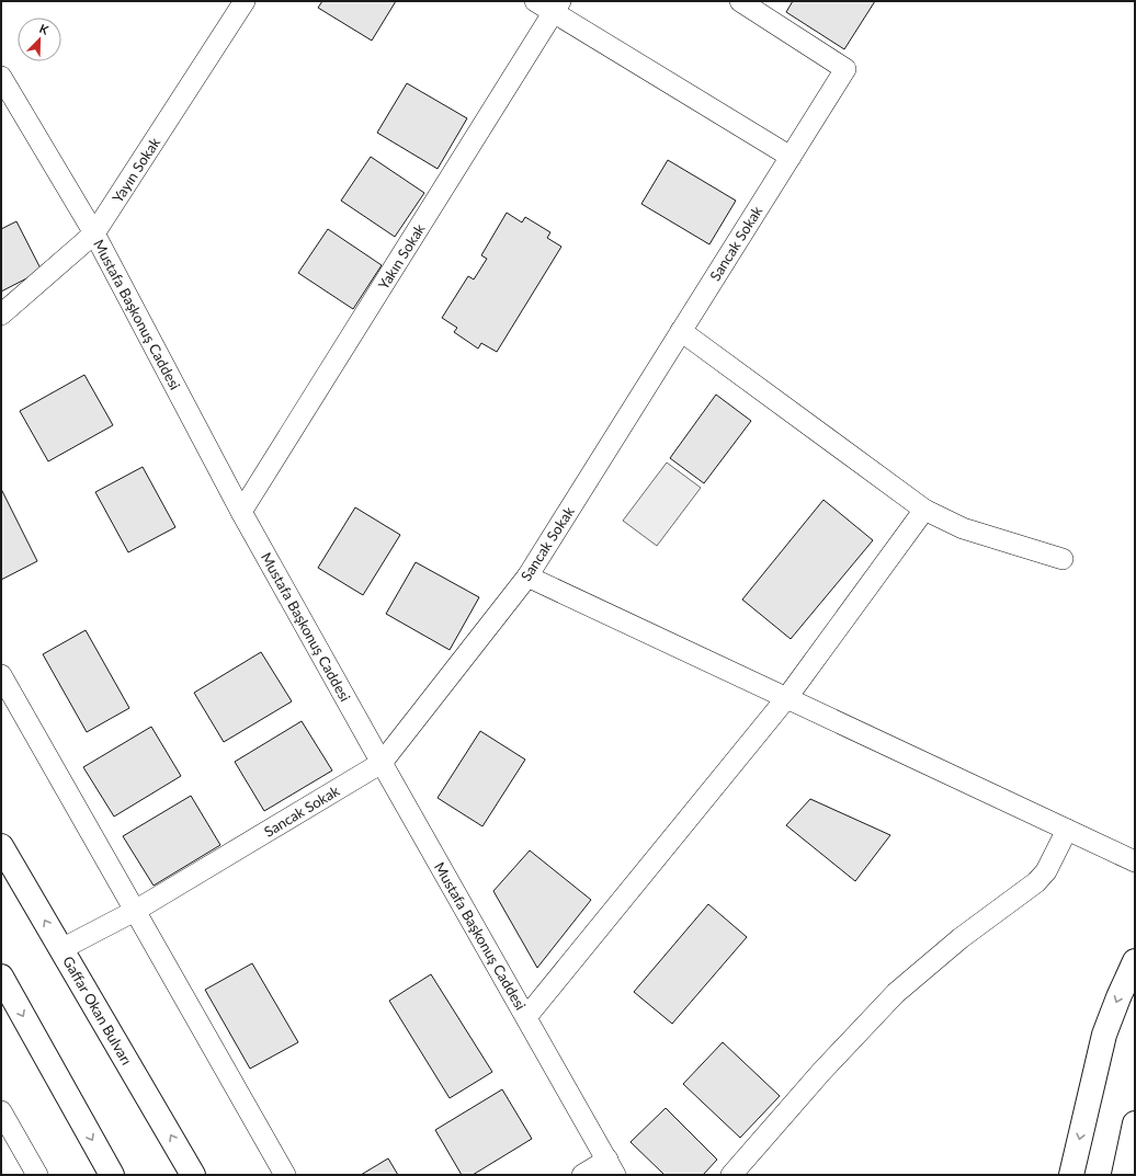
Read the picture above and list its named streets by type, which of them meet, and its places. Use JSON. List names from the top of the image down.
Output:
{
  "streets": {
    "highway": ["Gaffar Okan Bulvarı"],
    "street": [
      "Yayın Sokak",
      "Sancak Sokak",
      "Yakın Sokak",
      "Mustafa Başkonuş Caddesi"
    ]
  },
  "crossings": [
    ["Yayın Sokak", "Mustafa Başkonuş Caddesi"],
    ["Sancak Sokak", "Mustafa Başkonuş Caddesi"],
    ["Sancak Sokak", "Gaffar Okan Bulvarı"],
    ["Yakın Sokak", "Mustafa Başkonuş Caddesi"]
  ],
  "north": "top right"
}
